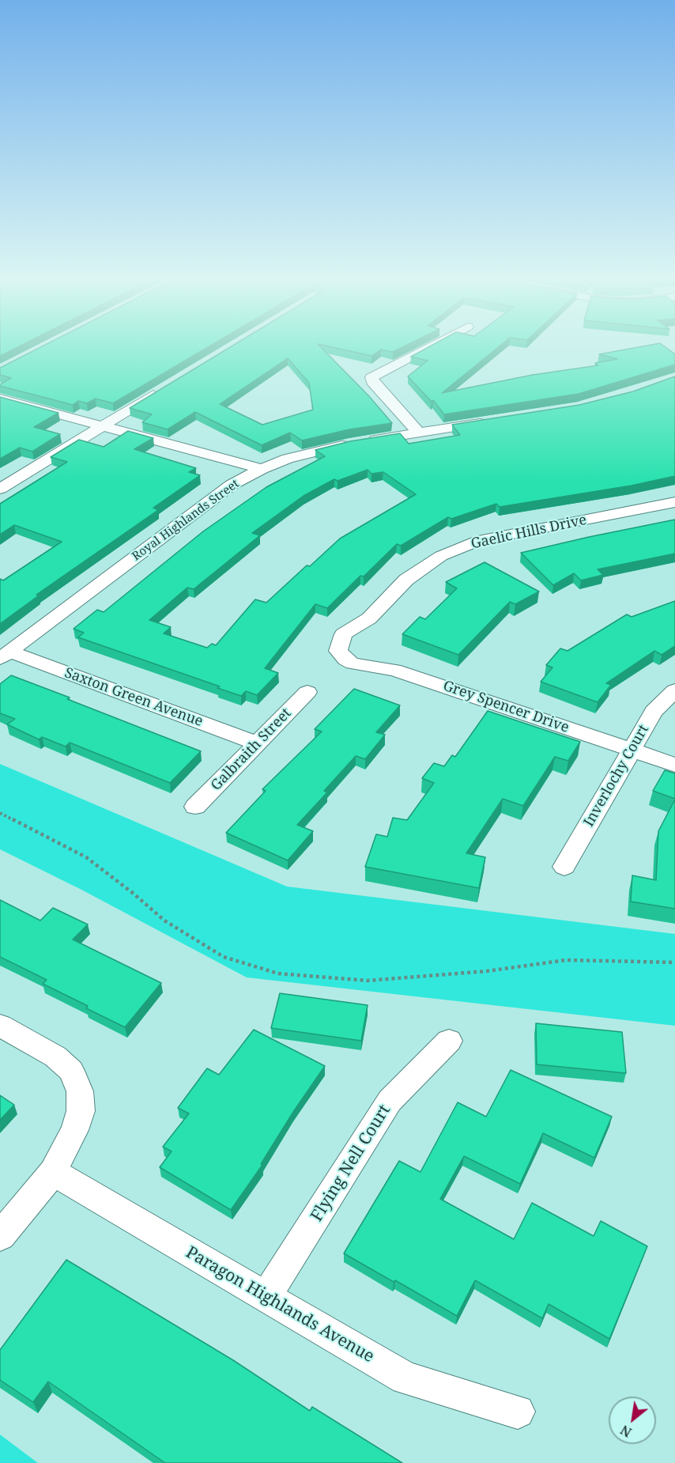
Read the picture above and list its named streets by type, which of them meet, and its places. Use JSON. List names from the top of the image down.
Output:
{
  "streets": {
    "street": [
      "Royal Highlands Street",
      "Gaelic Hills Drive",
      "Saxton Green Avenue",
      "Grey Spencer Drive",
      "Galbraith Street",
      "Inverlochy Court",
      "Flying Nell Court",
      "Paragon Highlands Avenue"
    ]
  },
  "crossings": [
    ["Royal Highlands Street", "Saxton Green Avenue"],
    ["Gaelic Hills Drive", "Grey Spencer Drive"],
    ["Saxton Green Avenue", "Galbraith Street"],
    ["Grey Spencer Drive", "Inverlochy Court"],
    ["Flying Nell Court", "Paragon Highlands Avenue"]
  ],
  "north": "bottom left"
}
